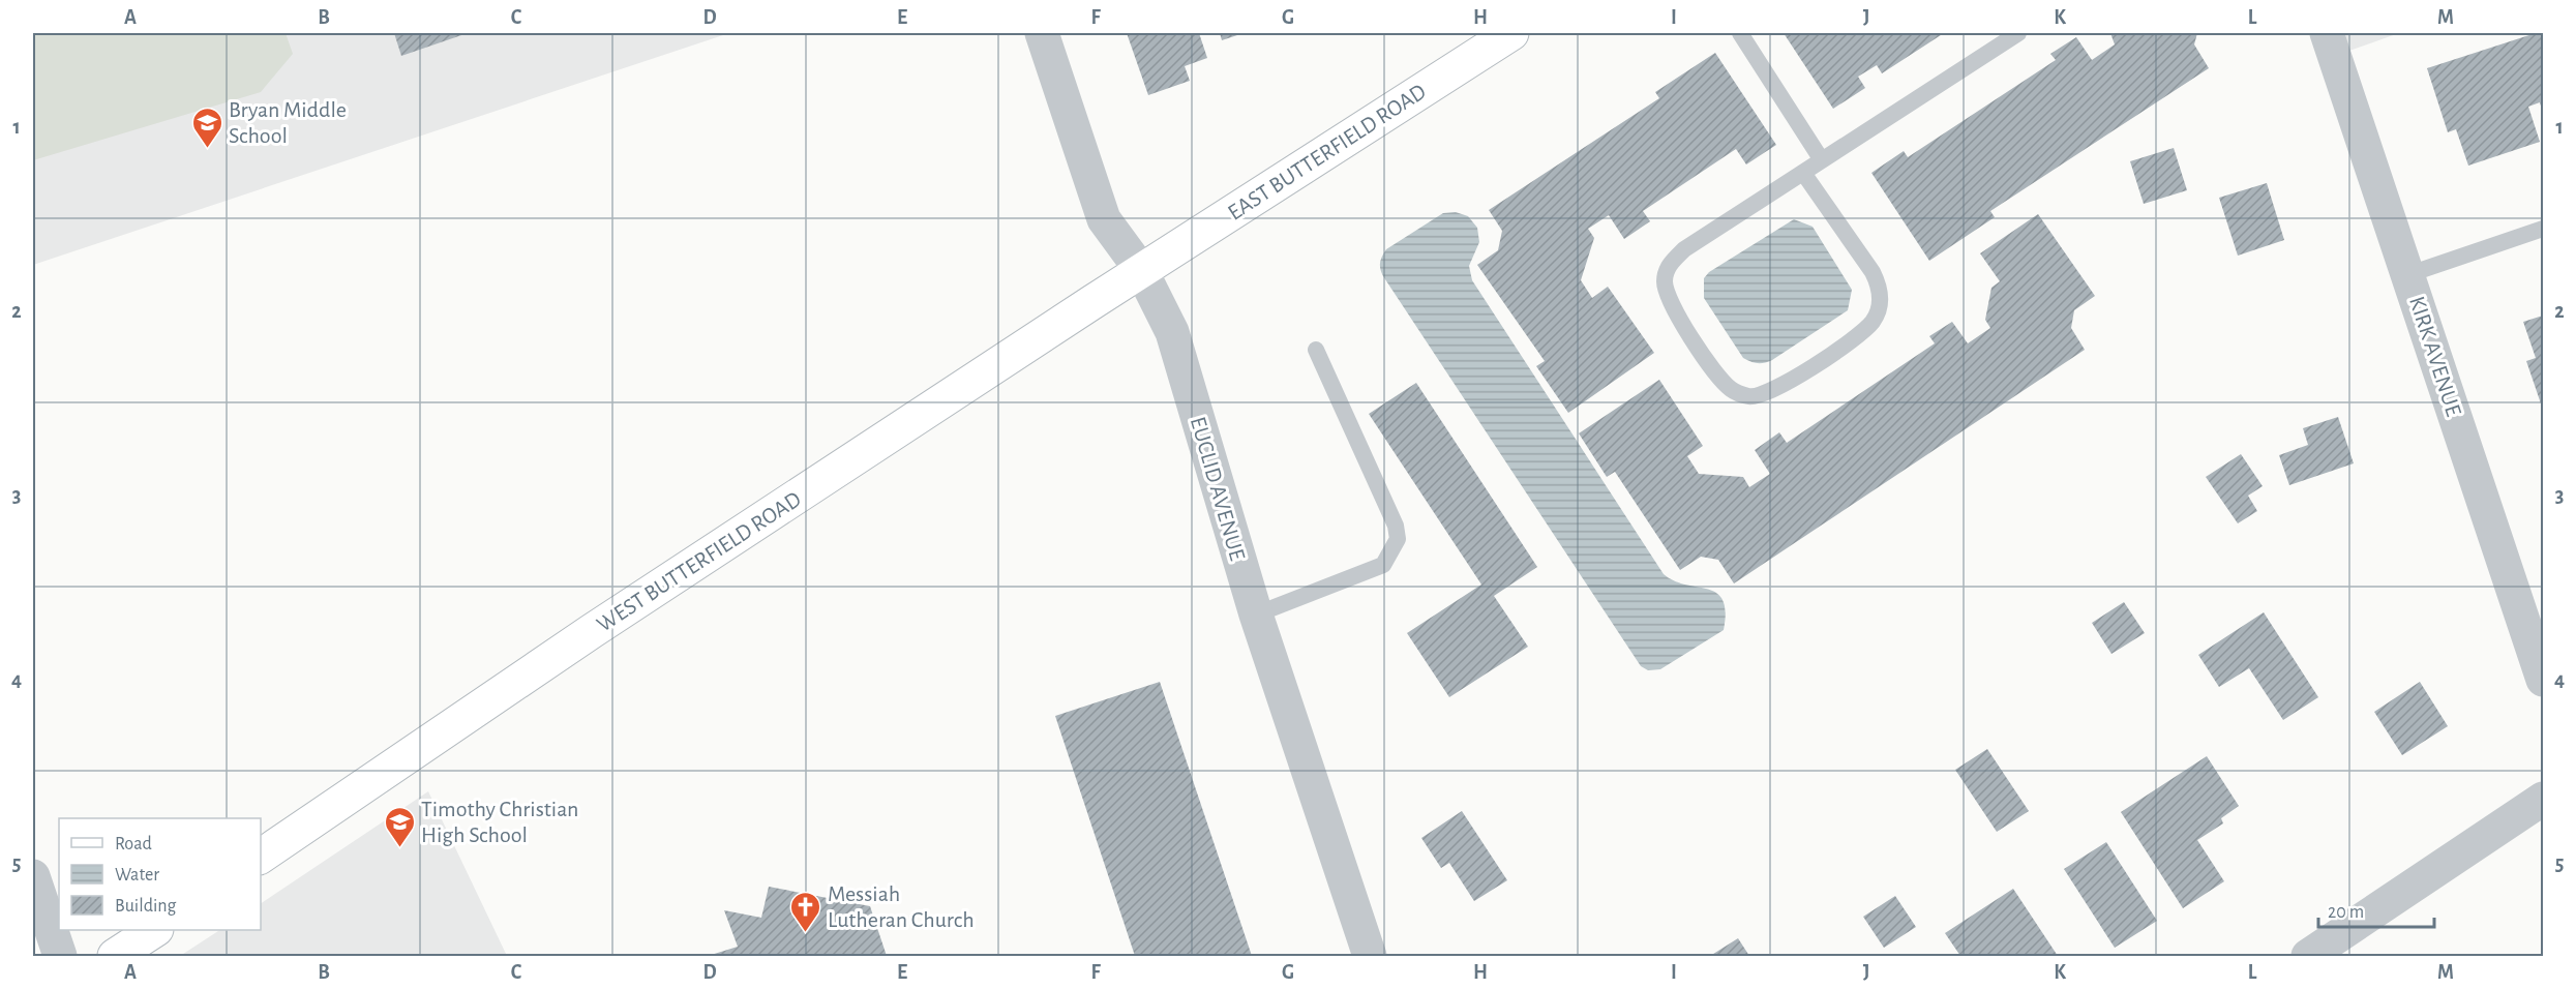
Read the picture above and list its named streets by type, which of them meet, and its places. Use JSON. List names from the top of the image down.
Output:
{
  "streets": {
    "main road": ["EAST BUTTERFIELD ROAD", "WEST BUTTERFIELD ROAD"],
    "street": ["KIRK AVENUE", "EUCLID AVENUE"]
  },
  "crossings": [
    ["EAST BUTTERFIELD ROAD", "EUCLID AVENUE"],
    ["EAST BUTTERFIELD ROAD", "WEST BUTTERFIELD ROAD"],
    ["EUCLID AVENUE", "WEST BUTTERFIELD ROAD"]
  ],
  "places": {
    "school or university": ["Bryan Middle School", "Timothy Christian High School"],
    "church": ["Messiah Lutheran Church"]
  },
  "legend": ["Road", "Water", "Building"],
  "scale_bar": "20 m",
  "grid": {
    "columns": [
      "A",
      "B",
      "C",
      "D",
      "E",
      "F",
      "G",
      "H",
      "I",
      "J",
      "K",
      "L",
      "M"
    ],
    "rows": [
      "1",
      "2",
      "3",
      "4",
      "5"
    ]
  }
}
